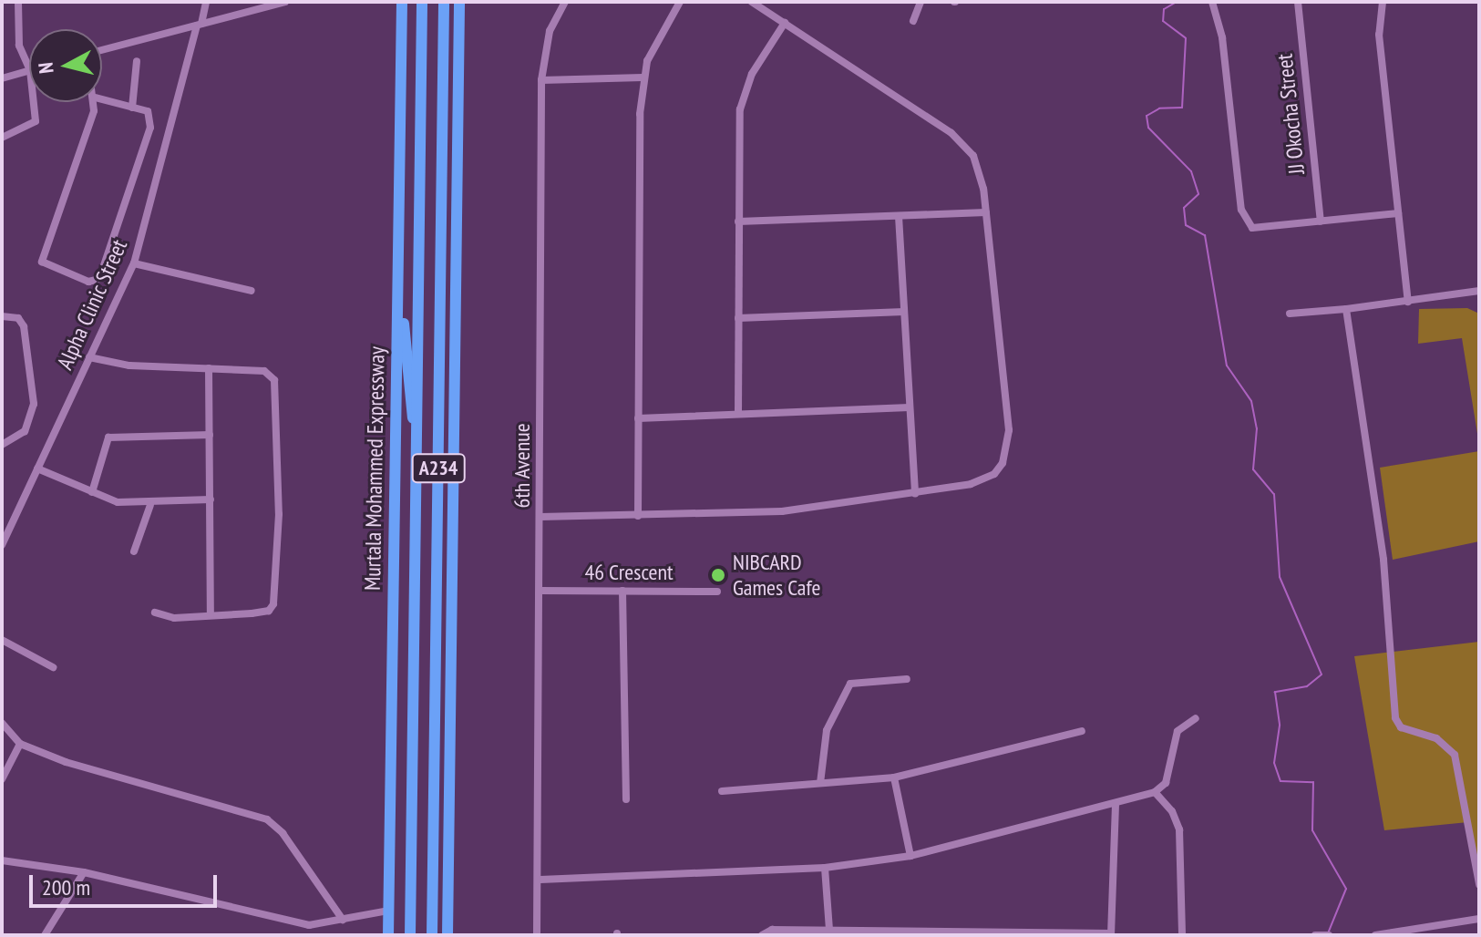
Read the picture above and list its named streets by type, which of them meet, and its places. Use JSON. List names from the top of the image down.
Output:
{
  "streets": {
    "highway": ["Murtala Mohammed Expressway", "A234"],
    "street": [
      "JJ Okocha Street",
      "Alpha Clinic Street",
      "6th Avenue",
      "46 Crescent"
    ]
  },
  "crossings": [
    ["6th Avenue", "46 Crescent"]
  ],
  "places": ["NIBCARD Games Cafe"],
  "scale_bar": "200 m",
  "north": "left"
}
